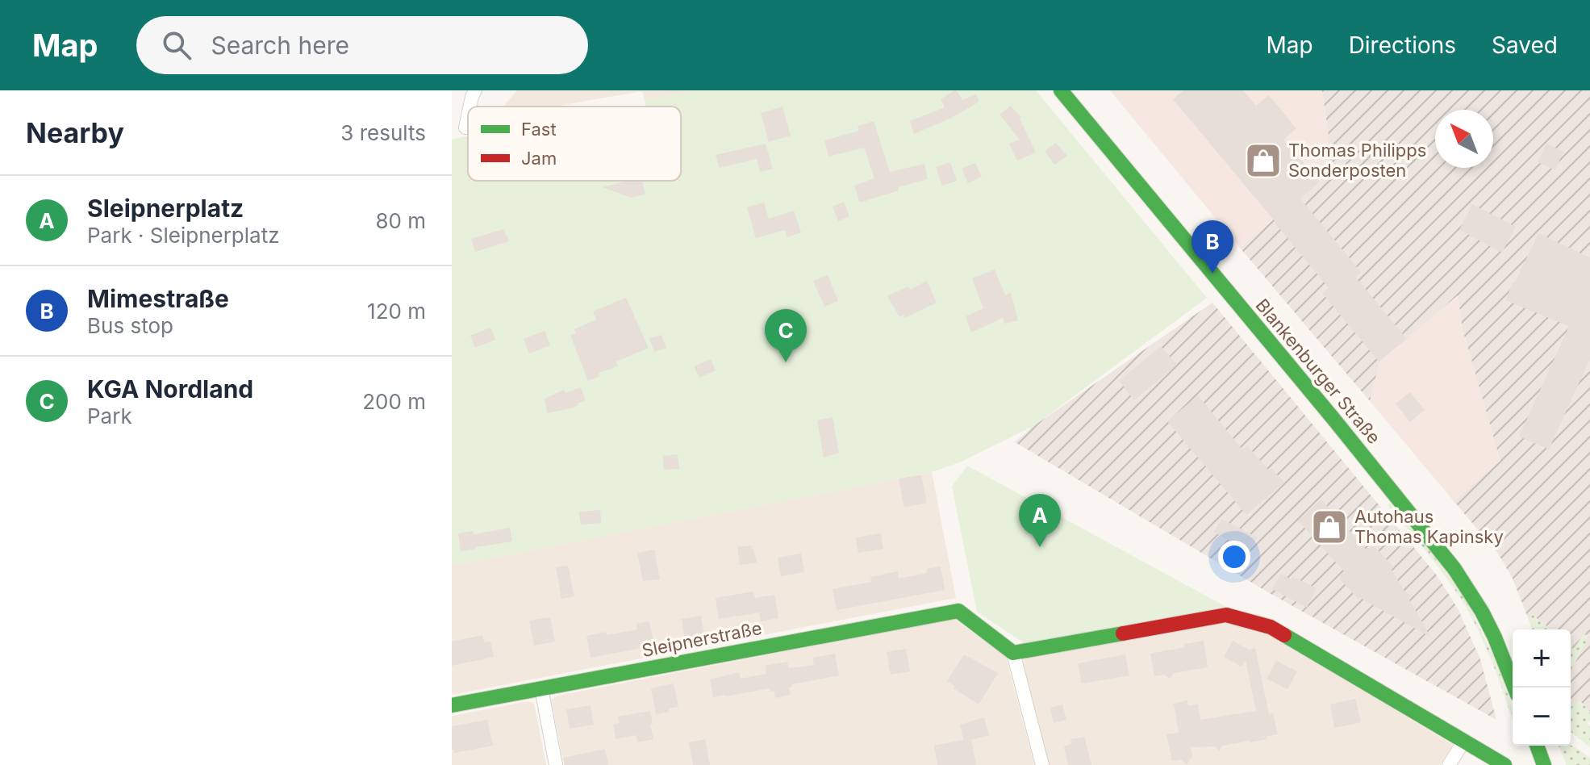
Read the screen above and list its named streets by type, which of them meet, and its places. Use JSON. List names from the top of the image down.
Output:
{
  "streets": {
    "street": ["Blankenburger Straße", "Sleipnerstraße"]
  },
  "places": {
    "shop": ["Thomas Philipps Sonderposten", "Autohaus Thomas Kapinsky"]
  },
  "legend": ["Fast", "Jam"],
  "north": "top left",
  "page": {
    "header": "Map",
    "search": "Search here",
    "nav": ["Map", "Directions", "Saved"],
    "heading": ["Nearby", "3 results"],
    "list": [
      {
        "mark": "A",
        "name": "Sleipnerplatz",
        "note": "Park · Sleipnerplatz",
        "value": "80 m"
      },
      {
        "mark": "B",
        "name": "Mimestraße",
        "note": "Bus stop",
        "value": "120 m"
      },
      {
        "mark": "C",
        "name": "KGA Nordland",
        "note": "Park",
        "value": "200 m"
      }
    ],
    "pins": ["B", "C", "A"],
    "map_buttons": ["+", "−"]
  }
}
